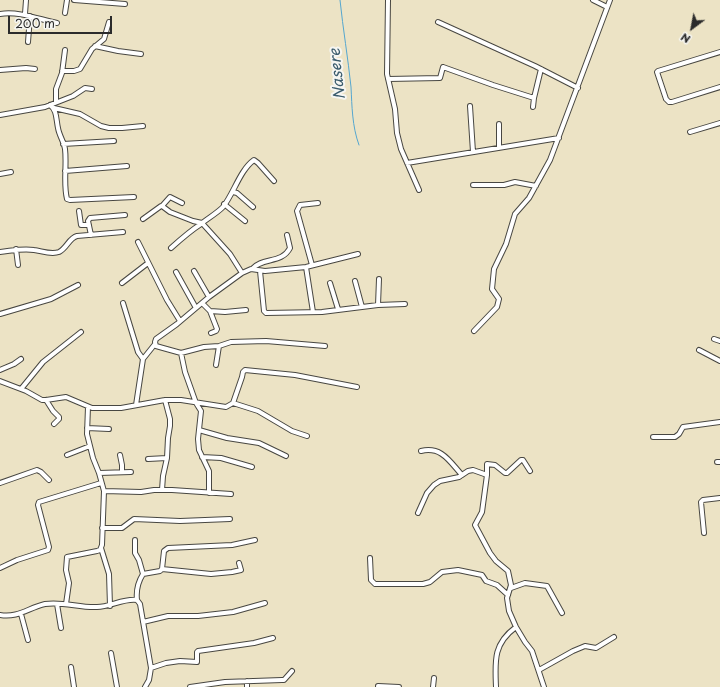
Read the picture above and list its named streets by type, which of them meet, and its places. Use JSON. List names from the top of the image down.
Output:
{
  "water": ["Nasere"],
  "scale_bar": "200 m",
  "north": "bottom left"
}
